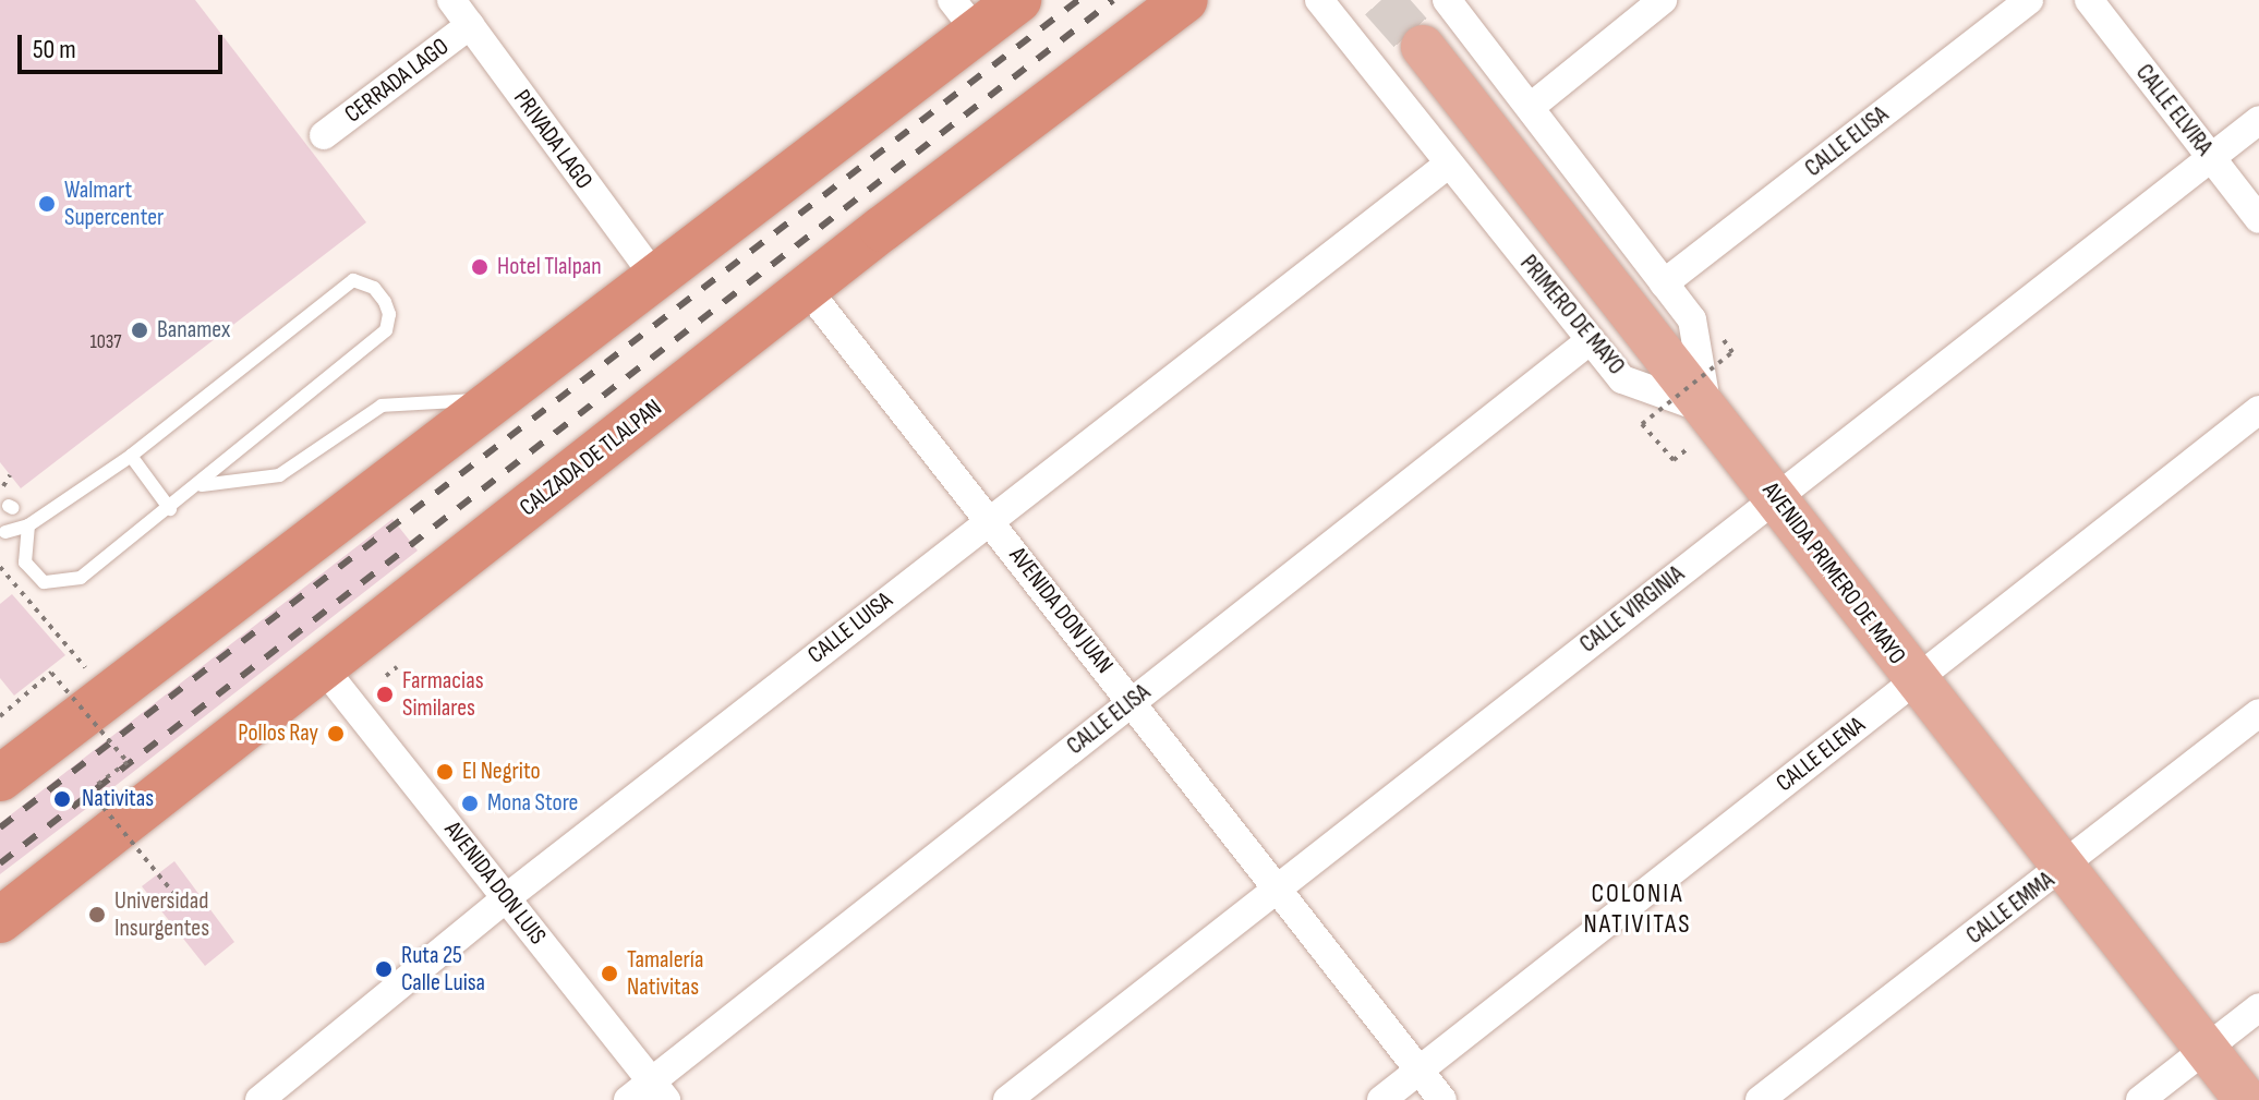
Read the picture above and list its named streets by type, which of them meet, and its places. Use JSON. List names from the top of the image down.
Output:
{
  "streets": {
    "highway": ["CALZADA DE TLALPAN"],
    "main road": ["AVENIDA PRIMERO DE MAYO"],
    "street": [
      "CERRADA LAGO",
      "CALLE ELVIRA",
      "PRIVADA LAGO",
      "CALLE ELISA",
      "PRIMERO DE MAYO",
      "CALLE VIRGINIA",
      "AVENIDA DON JUAN",
      "CALLE LUISA",
      "CALLE ELENA",
      "AVENIDA DON LUIS",
      "CALLE EMMA"
    ]
  },
  "crossings": [
    ["CERRADA LAGO", "PRIVADA LAGO"],
    ["CALLE ELVIRA", "CALLE VIRGINIA"],
    ["CALLE ELISA", "PRIMERO DE MAYO"],
    ["CALLE ELISA", "AVENIDA DON JUAN"],
    ["CALLE ELISA", "AVENIDA DON LUIS"],
    ["PRIMERO DE MAYO", "AVENIDA PRIMERO DE MAYO"],
    ["PRIMERO DE MAYO", "CALLE LUISA"],
    ["CALZADA DE TLALPAN", "AVENIDA DON JUAN"],
    ["CALZADA DE TLALPAN", "AVENIDA DON LUIS"],
    ["AVENIDA PRIMERO DE MAYO", "CALLE VIRGINIA"],
    ["AVENIDA PRIMERO DE MAYO", "CALLE ELENA"],
    ["AVENIDA PRIMERO DE MAYO", "CALLE EMMA"],
    ["CALLE VIRGINIA", "AVENIDA DON JUAN"],
    ["AVENIDA DON JUAN", "CALLE LUISA"],
    ["AVENIDA DON JUAN", "CALLE ELENA"],
    ["CALLE LUISA", "AVENIDA DON LUIS"]
  ],
  "districts": ["COLONIA NATIVITAS"],
  "places": [
    "Walmart Supercenter",
    "Hotel Tlalpan",
    "Banamex",
    "Farmacias Similares",
    "Pollos Ray",
    "El Negrito",
    "Nativitas",
    "Mona Store",
    "Universidad Insurgentes",
    "Ruta 25 Calle Luisa",
    "Tamalería Nativitas"
  ],
  "house_numbers": ["1037"],
  "scale_bar": "50 m"
}
